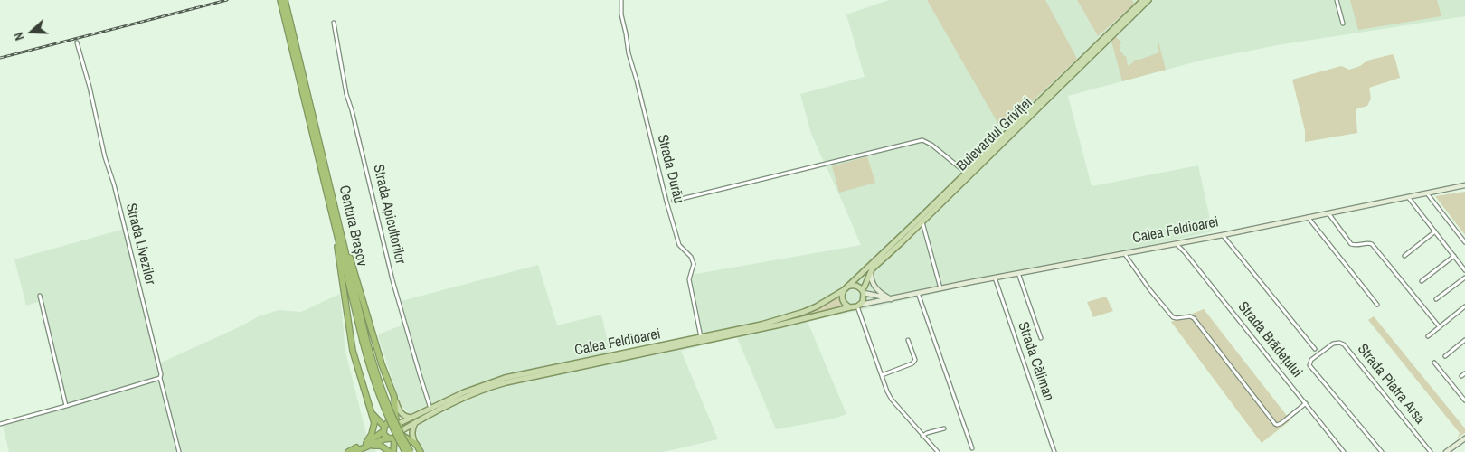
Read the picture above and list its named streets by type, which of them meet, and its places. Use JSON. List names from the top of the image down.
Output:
{
  "streets": {
    "highway": ["Centura Brașov"],
    "main road": ["Bulevardul Griviței", "Calea Feldioarei"],
    "street": [
      "Strada Durău",
      "Strada Apicultorilor",
      "Strada Livezilor",
      "Strada Brădețului",
      "Strada Căliman",
      "Strada Piatra Arsa"
    ]
  },
  "crossings": [
    ["Bulevardul Griviței", "Calea Feldioarei"],
    ["Strada Durău", "Calea Feldioarei"],
    ["Strada Apicultorilor", "Calea Feldioarei"],
    ["Calea Feldioarei", "Strada Brădețului"],
    ["Calea Feldioarei", "Strada Căliman"]
  ],
  "north": "left"
}
